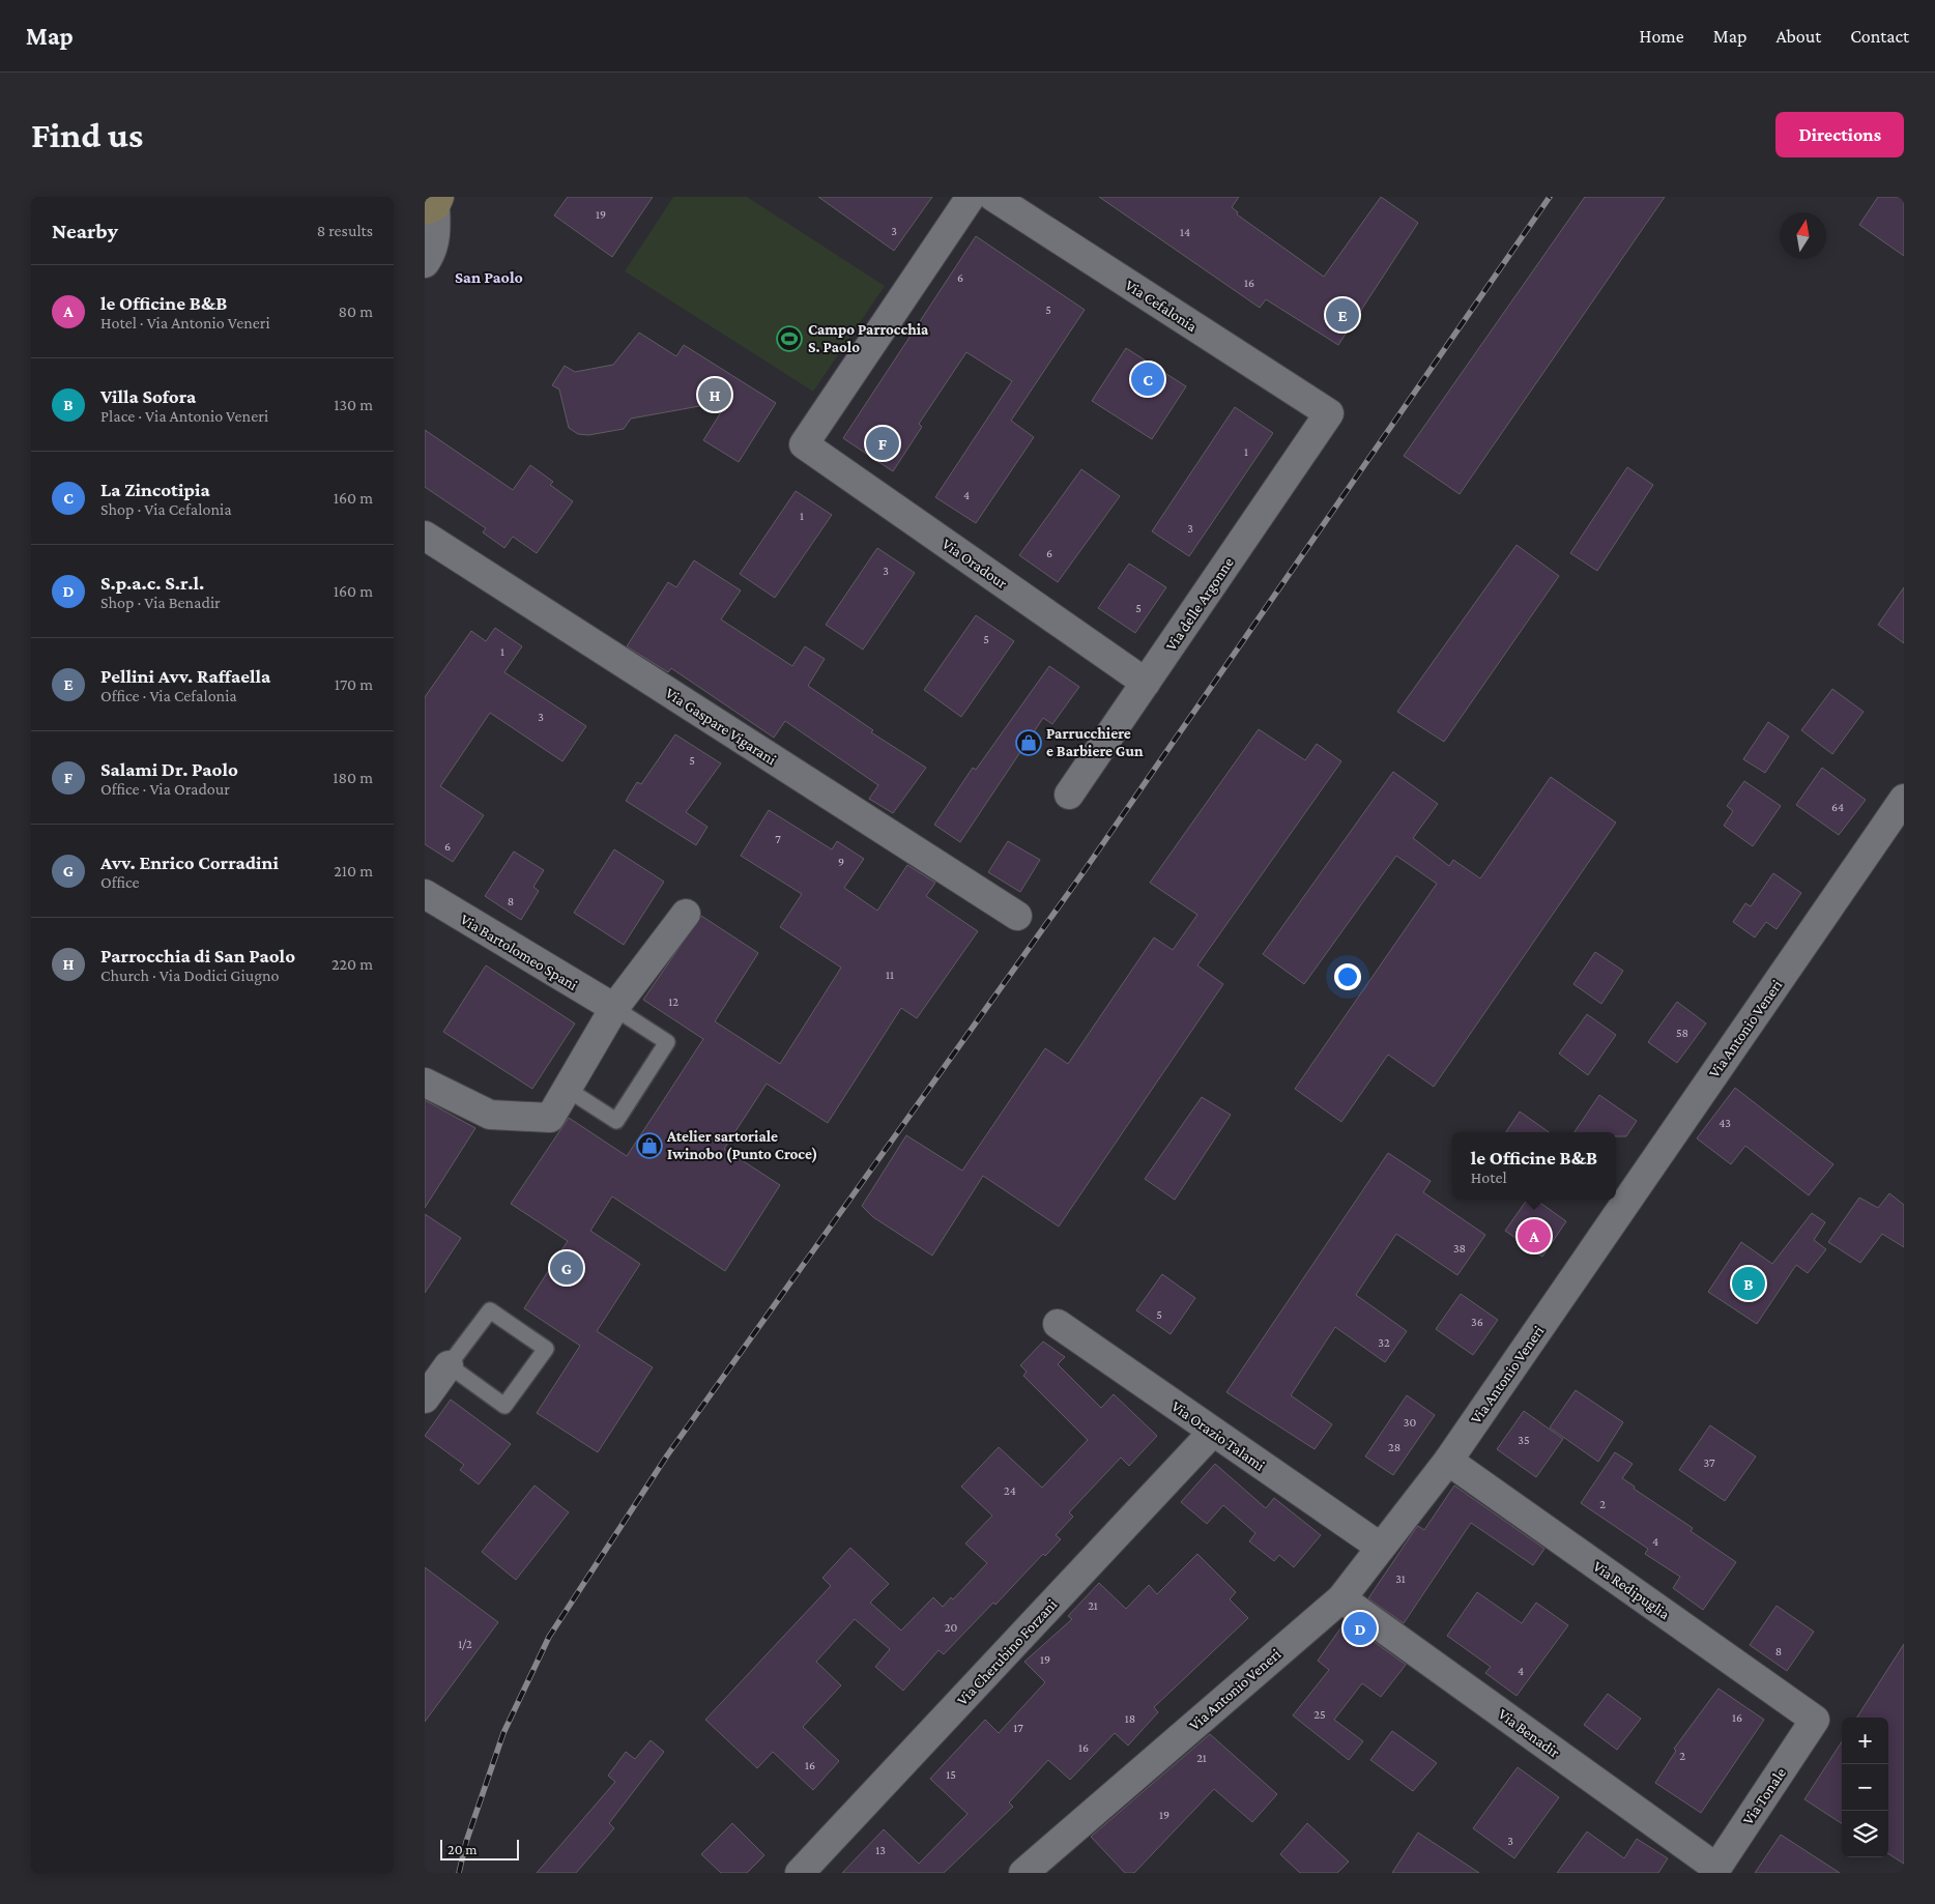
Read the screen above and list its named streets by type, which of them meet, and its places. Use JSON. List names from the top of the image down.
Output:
{
  "streets": {
    "street": [
      "Via Cefalonia",
      "Via Oradour",
      "Via delle Argonne",
      "Via Gaspare Vigarani",
      "Via Bartolomeo Spani",
      "Via Antonio Veneri",
      "Via Orazio Talami",
      "Via Redipuglia",
      "Via Cherubino Forzani",
      "Via Benadir",
      "Via Tonale"
    ]
  },
  "crossings": [
    ["Via Cefalonia", "Via delle Argonne"],
    ["Via Oradour", "Via delle Argonne"],
    ["Via Antonio Veneri", "Via Orazio Talami"],
    ["Via Antonio Veneri", "Via Redipuglia"],
    ["Via Antonio Veneri", "Via Benadir"],
    ["Via Orazio Talami", "Via Cherubino Forzani"],
    ["Via Redipuglia", "Via Tonale"],
    ["Via Benadir", "Via Tonale"]
  ],
  "districts": ["San Paolo"],
  "places": {
    "sports": ["Campo Parrocchia S. Paolo"],
    "shop": ["Parrucchiere e Barbiere Gun", "Atelier sartoriale Iwinobo (Punto Croce)"]
  },
  "house_numbers": [
    "19",
    "3",
    "14",
    "6",
    "16",
    "5",
    "1",
    "4",
    "1",
    "3",
    "6",
    "3",
    "5",
    "5",
    "1",
    "3",
    "5",
    "64",
    "7",
    "6",
    "9",
    "8",
    "11",
    "12",
    "58",
    "43",
    "38",
    "5",
    "36",
    "32",
    "30",
    "35",
    "28",
    "37",
    "24",
    "2",
    "4",
    "31",
    "21",
    "20",
    "1/2",
    "8",
    "19",
    "4",
    "25",
    "16",
    "18",
    "17",
    "16",
    "2",
    "21",
    "16",
    "15",
    "19",
    "3",
    "13"
  ],
  "scale_bar": "20 m",
  "north": "top",
  "page": {
    "header": "Map",
    "nav": [
      "Home",
      "Map",
      "About",
      "Contact"
    ],
    "buttons": "Directions",
    "title": "Find us",
    "heading": ["Nearby", "8 results"],
    "list": [
      {
        "mark": "A",
        "name": "le Officine B&B",
        "note": "Hotel · Via Antonio Veneri",
        "value": "80 m"
      },
      {
        "mark": "B",
        "name": "Villa Sofora",
        "note": "Place · Via Antonio Veneri",
        "value": "130 m"
      },
      {
        "mark": "C",
        "name": "La Zincotipia",
        "note": "Shop · Via Cefalonia",
        "value": "160 m"
      },
      {
        "mark": "D",
        "name": "S.p.a.c. S.r.l.",
        "note": "Shop · Via Benadir",
        "value": "160 m"
      },
      {
        "mark": "E",
        "name": "Pellini Avv. Raffaella",
        "note": "Office · Via Cefalonia",
        "value": "170 m"
      },
      {
        "mark": "F",
        "name": "Salami Dr. Paolo",
        "note": "Office · Via Oradour",
        "value": "180 m"
      },
      {
        "mark": "G",
        "name": "Avv. Enrico Corradini",
        "note": "Office",
        "value": "210 m"
      },
      {
        "mark": "H",
        "name": "Parrocchia di San Paolo",
        "note": "Church · Via Dodici Giugno",
        "value": "220 m"
      }
    ],
    "pins": [
      "E",
      "C",
      "H",
      "F",
      "A",
      "G",
      "B",
      "D"
    ],
    "popup": ["le Officine B&B", "Hotel"],
    "map_buttons": ["+", "−"],
    "scale": "20 m"
  }
}
